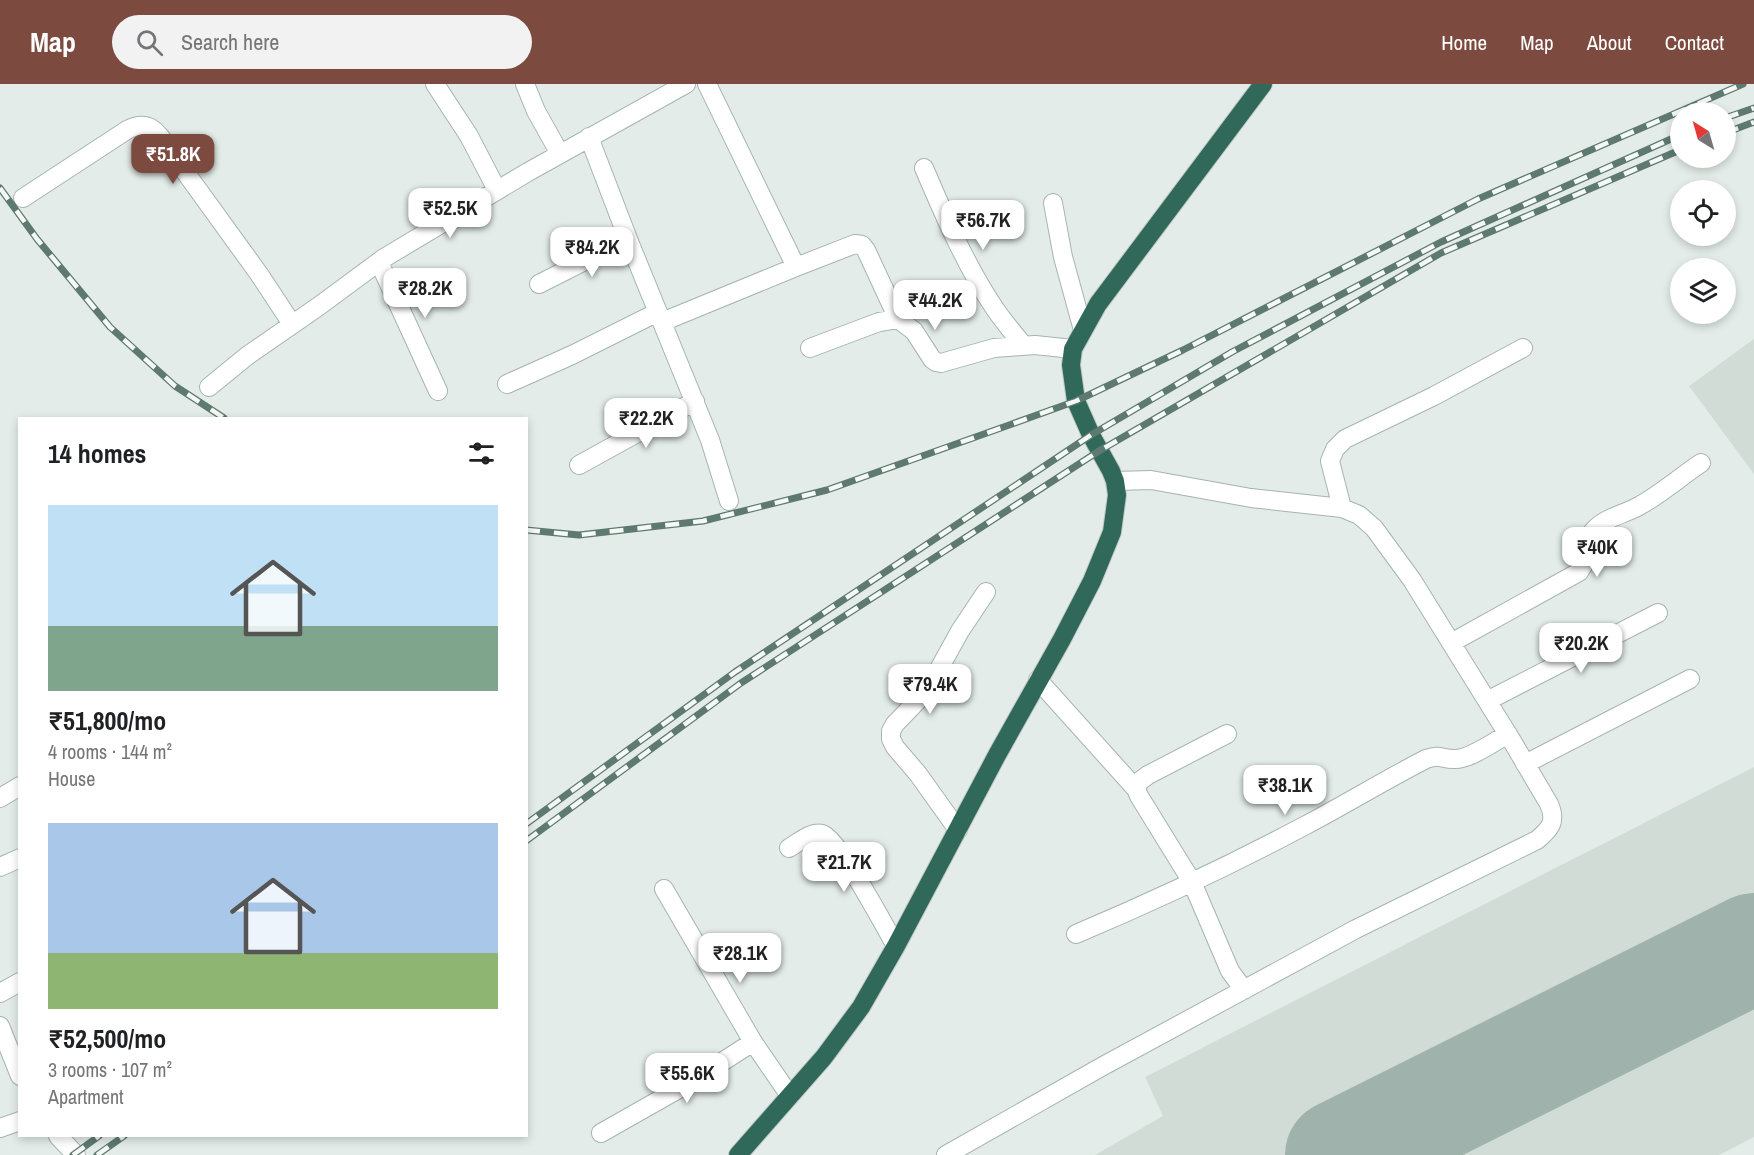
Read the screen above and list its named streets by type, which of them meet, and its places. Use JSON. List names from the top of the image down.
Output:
{
  "north": "top left",
  "page": {
    "header": "Map",
    "search": "Search here",
    "nav": [
      "Home",
      "Map",
      "About",
      "Contact"
    ],
    "price": [
      "₹51.8K",
      "₹52.5K",
      "₹56.7K",
      "₹84.2K",
      "₹28.2K",
      "₹44.2K",
      "₹22.2K",
      "₹40K",
      "₹20.2K",
      "₹79.4K",
      "₹38.1K",
      "₹21.7K",
      "₹28.1K",
      "₹55.6K"
    ],
    "heading": "14 homes",
    "list": [
      {
        "name": "₹51,800/mo",
        "note": "4 rooms · 144 m² · House"
      },
      {
        "name": "₹52,500/mo",
        "note": "3 rooms · 107 m² · Apartment"
      }
    ]
  }
}
